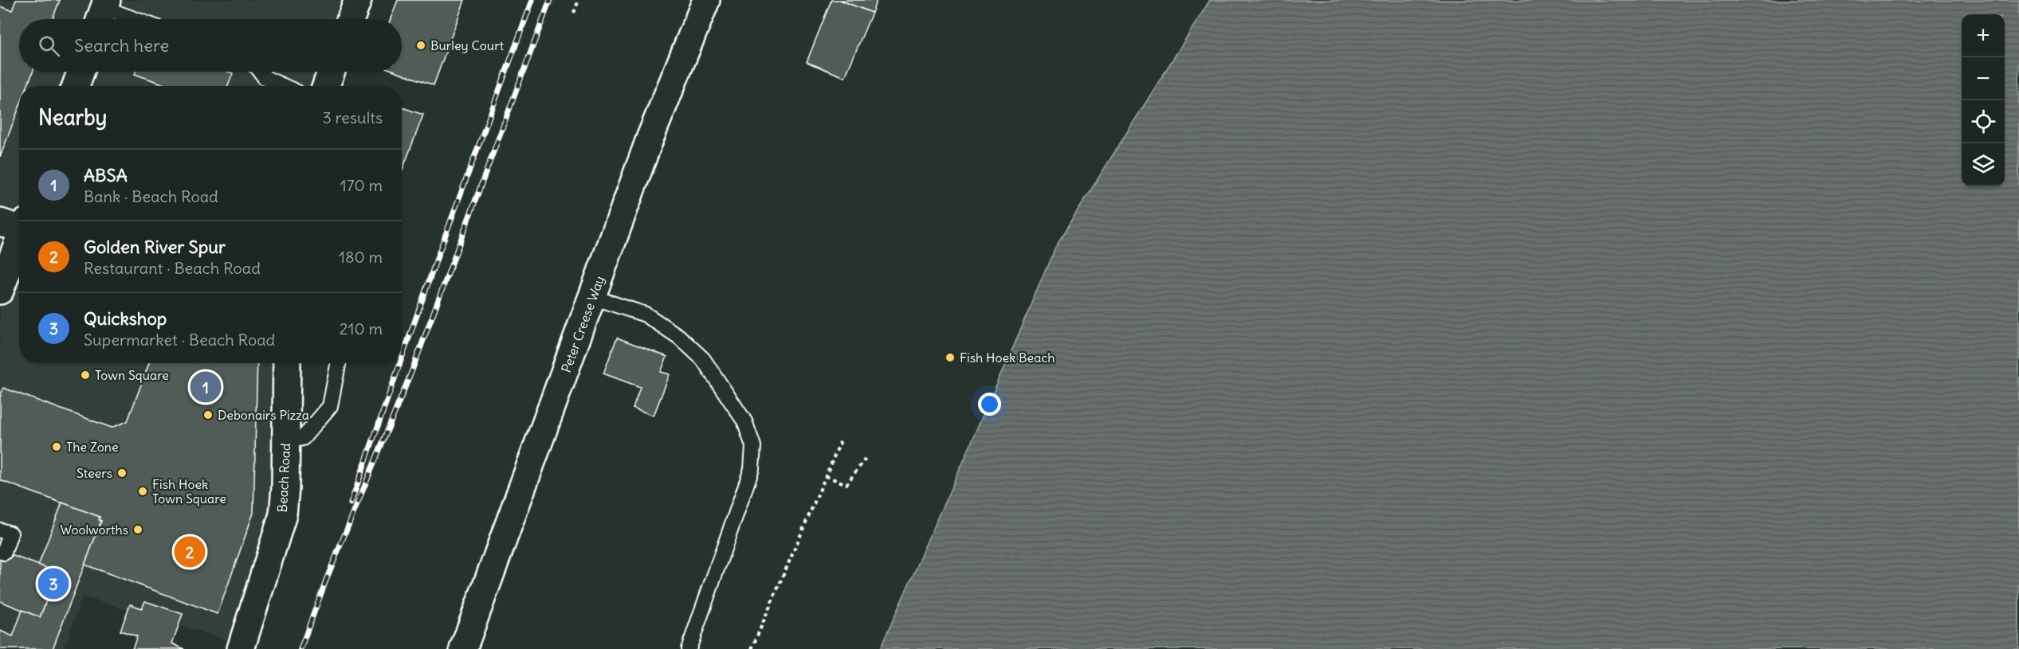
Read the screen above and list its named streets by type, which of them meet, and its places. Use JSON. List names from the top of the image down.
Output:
{
  "streets": {
    "street": ["Peter Creese Way", "Beach Road"]
  },
  "places": [
    "Burley Court",
    "Fish Hoek Beach",
    "Town Square",
    "Debonairs Pizza",
    "The Zone",
    "Steers",
    "Fish Hoek Town Square",
    "Woolworths"
  ],
  "page": {
    "map_buttons": ["+", "−"],
    "search": "Search here",
    "heading": ["Nearby", "3 results"],
    "list": [
      {
        "mark": "1",
        "name": "ABSA",
        "note": "Bank · Beach Road",
        "value": "170 m"
      },
      {
        "mark": "2",
        "name": "Golden River Spur",
        "note": "Restaurant · Beach Road",
        "value": "180 m"
      },
      {
        "mark": "3",
        "name": "Quickshop",
        "note": "Supermarket · Beach Road",
        "value": "210 m"
      }
    ],
    "pins": ["1", "2", "3"]
  }
}
